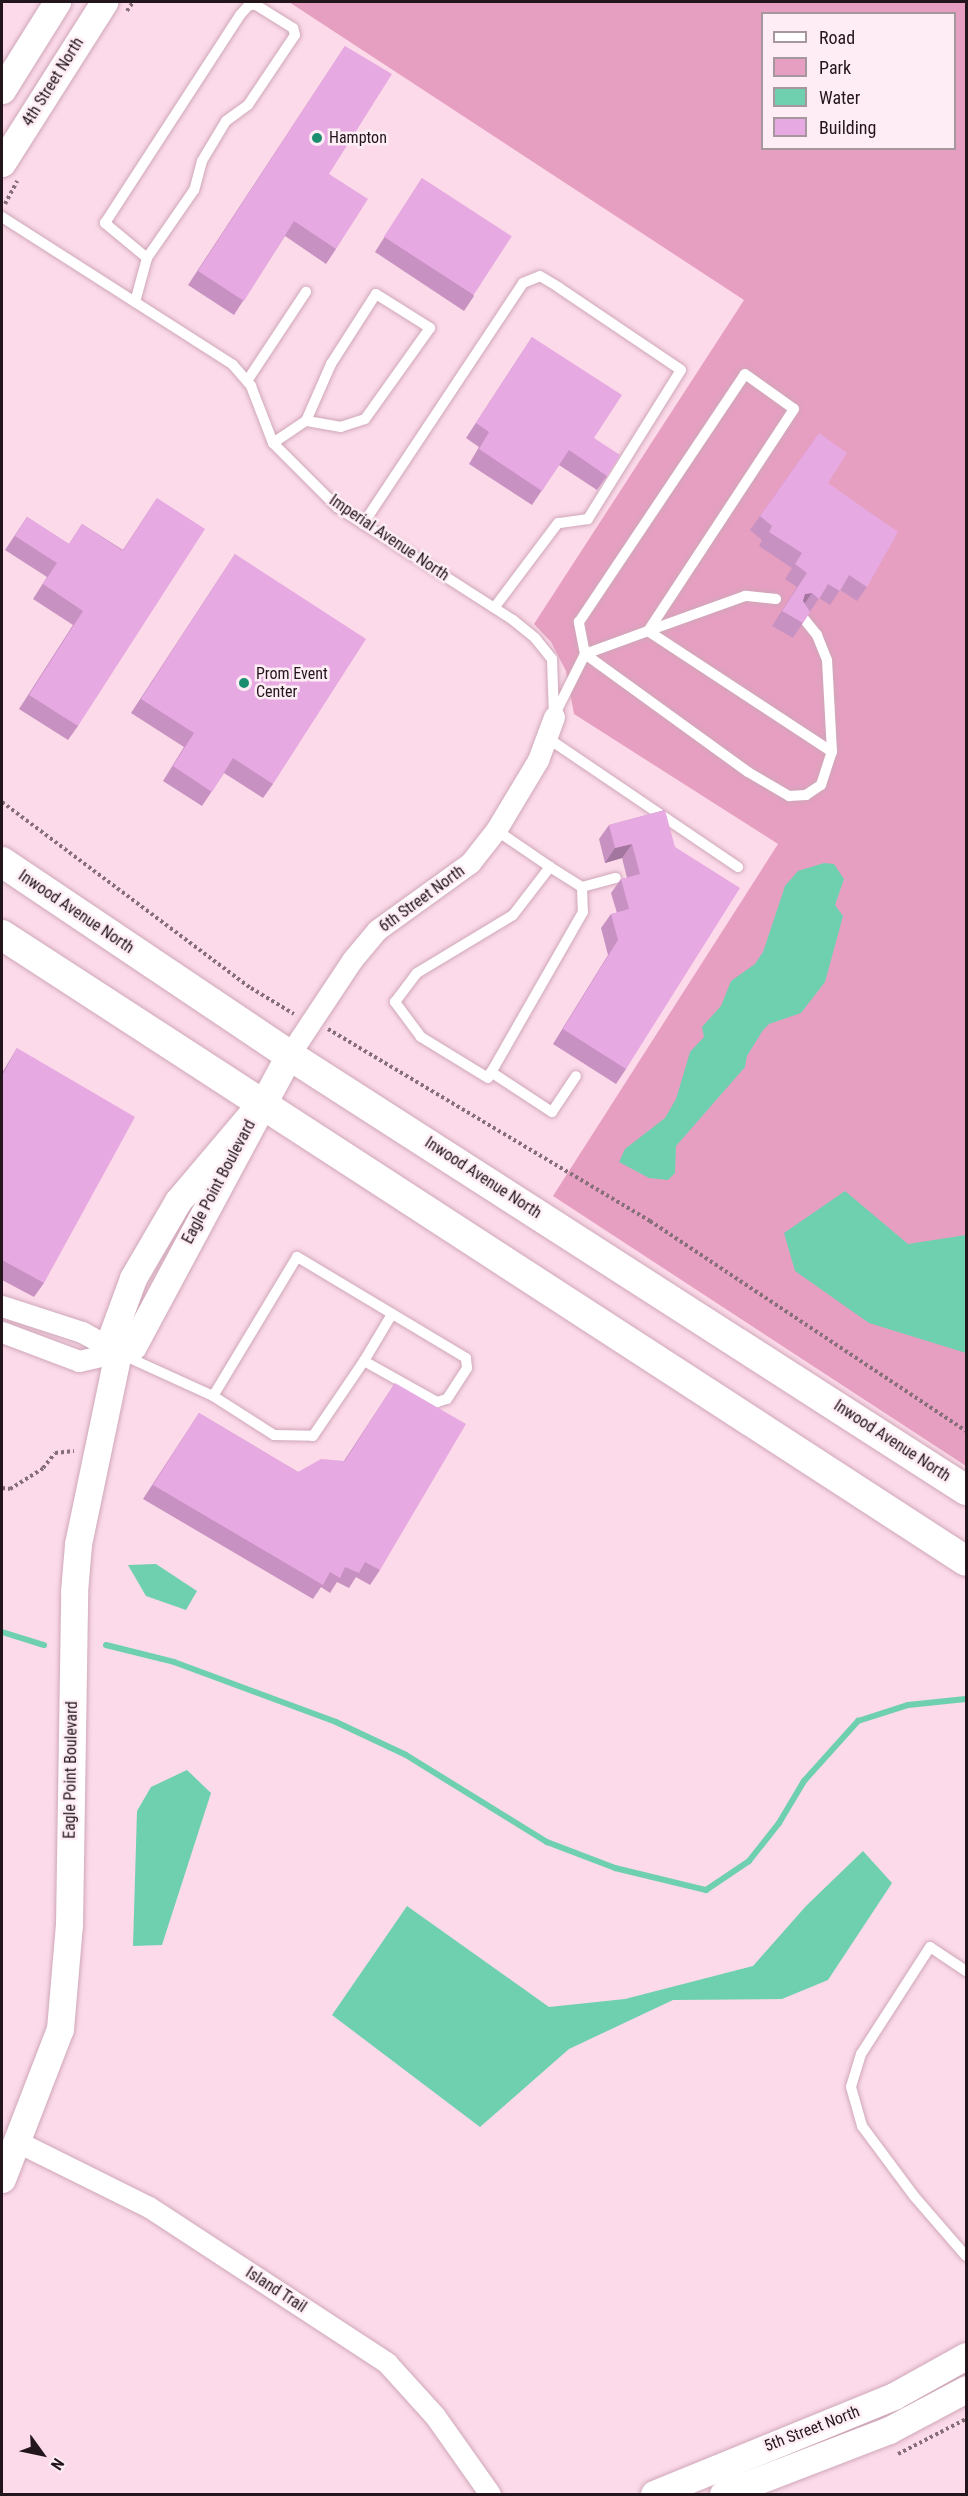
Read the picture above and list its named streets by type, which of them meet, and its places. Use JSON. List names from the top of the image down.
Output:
{
  "streets": {
    "main road": ["Inwood Avenue North"],
    "street": [
      "4th Street North",
      "6th Street North",
      "Eagle Point Boulevard",
      "Island Trail",
      "5th Street North"
    ],
    "lane": ["Imperial Avenue North"]
  },
  "crossings": [
    ["Imperial Avenue North", "6th Street North"],
    ["6th Street North", "Inwood Avenue North"],
    ["6th Street North", "Eagle Point Boulevard"],
    ["Eagle Point Boulevard", "Island Trail"]
  ],
  "places": ["Hampton", "Prom Event Center"],
  "legend": [
    "Road",
    "Park",
    "Water",
    "Building"
  ],
  "north": "bottom right"
}
